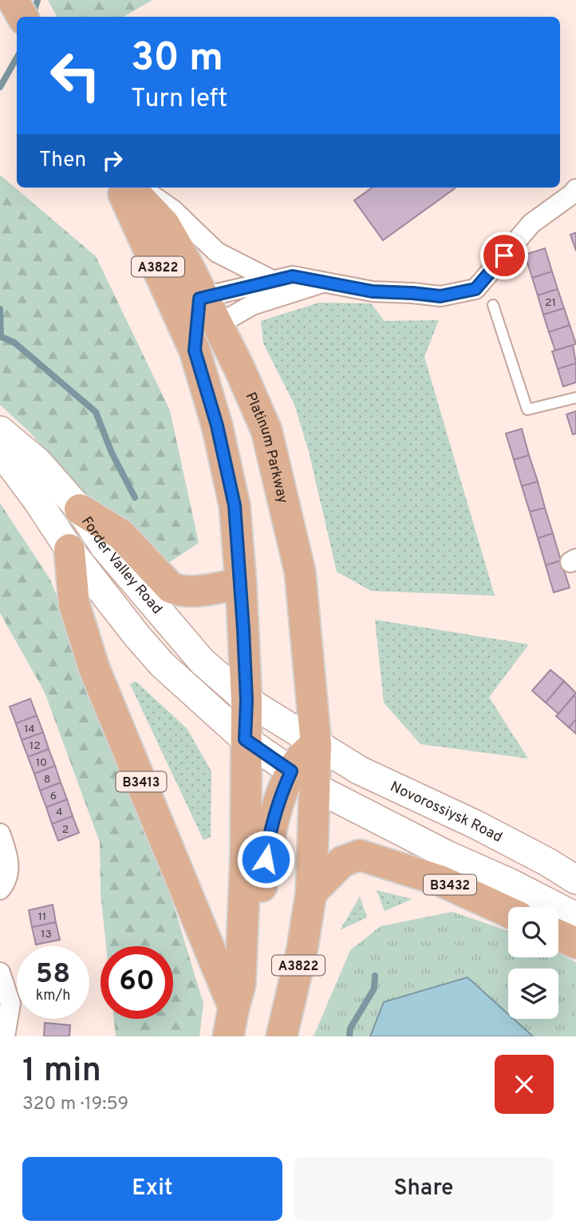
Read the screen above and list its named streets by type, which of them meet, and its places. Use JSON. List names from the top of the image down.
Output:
{
  "streets": {
    "main road": [
      "A3822",
      "Platinum Parkway",
      "Forder Valley Road",
      "B3413",
      "Novorossiysk Road",
      "B3432"
    ]
  },
  "crossings": [
    ["A3822", "Forder Valley Road"],
    ["A3822", "B3413"],
    ["A3822", "B3432"],
    ["Platinum Parkway", "Forder Valley Road"],
    ["Platinum Parkway", "Novorossiysk Road"],
    ["Forder Valley Road", "Novorossiysk Road"]
  ],
  "house_numbers": [
    "21",
    "14",
    "12",
    "10",
    "8",
    "6",
    "4",
    "2",
    "11",
    "13"
  ],
  "page": {
    "turn": ["30 m", "Turn left"],
    "then": "Then",
    "speed": "58 km/h",
    "limit": "60",
    "heading": ["1 min", "320 m · 19:59"],
    "buttons": ["Exit", "Share"]
  }
}
